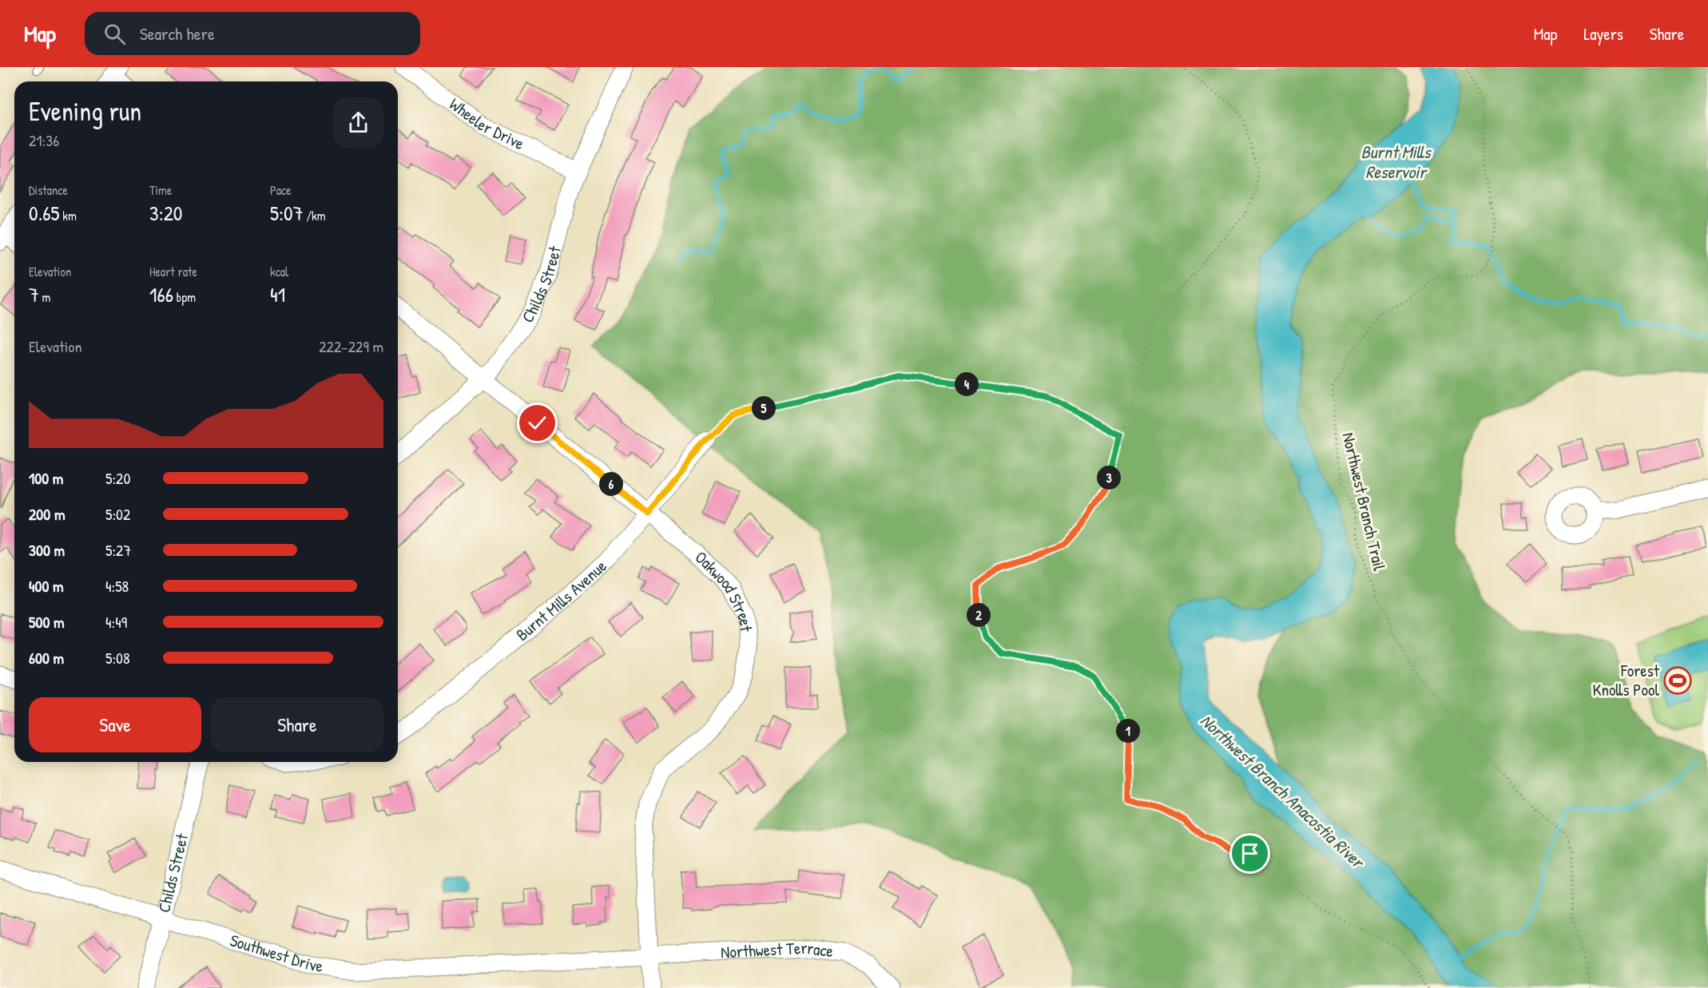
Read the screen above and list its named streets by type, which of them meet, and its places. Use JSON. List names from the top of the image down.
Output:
{
  "streets": {
    "street": [
      "Wheeler Drive",
      "Childs Street",
      "Oakwood Street",
      "Burnt Mills Avenue",
      "Northwest Terrace",
      "Southwest Drive"
    ],
    "path": ["Northwest Branch Trail"]
  },
  "crossings": [
    ["Wheeler Drive", "Childs Street"],
    ["Childs Street", "Oakwood Street"],
    ["Childs Street", "Southwest Drive"],
    ["Oakwood Street", "Burnt Mills Avenue"],
    ["Oakwood Street", "Northwest Terrace"],
    ["Oakwood Street", "Southwest Drive"],
    ["Northwest Terrace", "Southwest Drive"]
  ],
  "water": ["Burnt Mills Reservoir", "Northwest Branch Anacostia River"],
  "places": {
    "sports": ["Forest Knolls Pool"]
  },
  "page": {
    "header": "Map",
    "search": "Search here",
    "nav": ["Map", "Layers", "Share"],
    "heading": ["Evening run", "21:36"],
    "stats": [
      ["Distance", "0.65 km"],
      ["Time", "3:20"],
      ["Pace", "5:07 /km"],
      ["Elevation", "7 m"],
      ["Heart rate", "166 bpm"],
      ["kcal", "41"]
    ],
    "chart": ["Elevation", "222–229 m"],
    "pins": [
      "4",
      "5",
      "3",
      "6",
      "2",
      "1"
    ],
    "list": [
      {
        "name": "100 m",
        "note": "5:20"
      },
      {
        "name": "200 m",
        "note": "5:02"
      },
      {
        "name": "300 m",
        "note": "5:27"
      },
      {
        "name": "400 m",
        "note": "4:58"
      },
      {
        "name": "500 m",
        "note": "4:49"
      },
      {
        "name": "600 m",
        "note": "5:08"
      }
    ],
    "buttons": ["Save", "Share"]
  }
}
